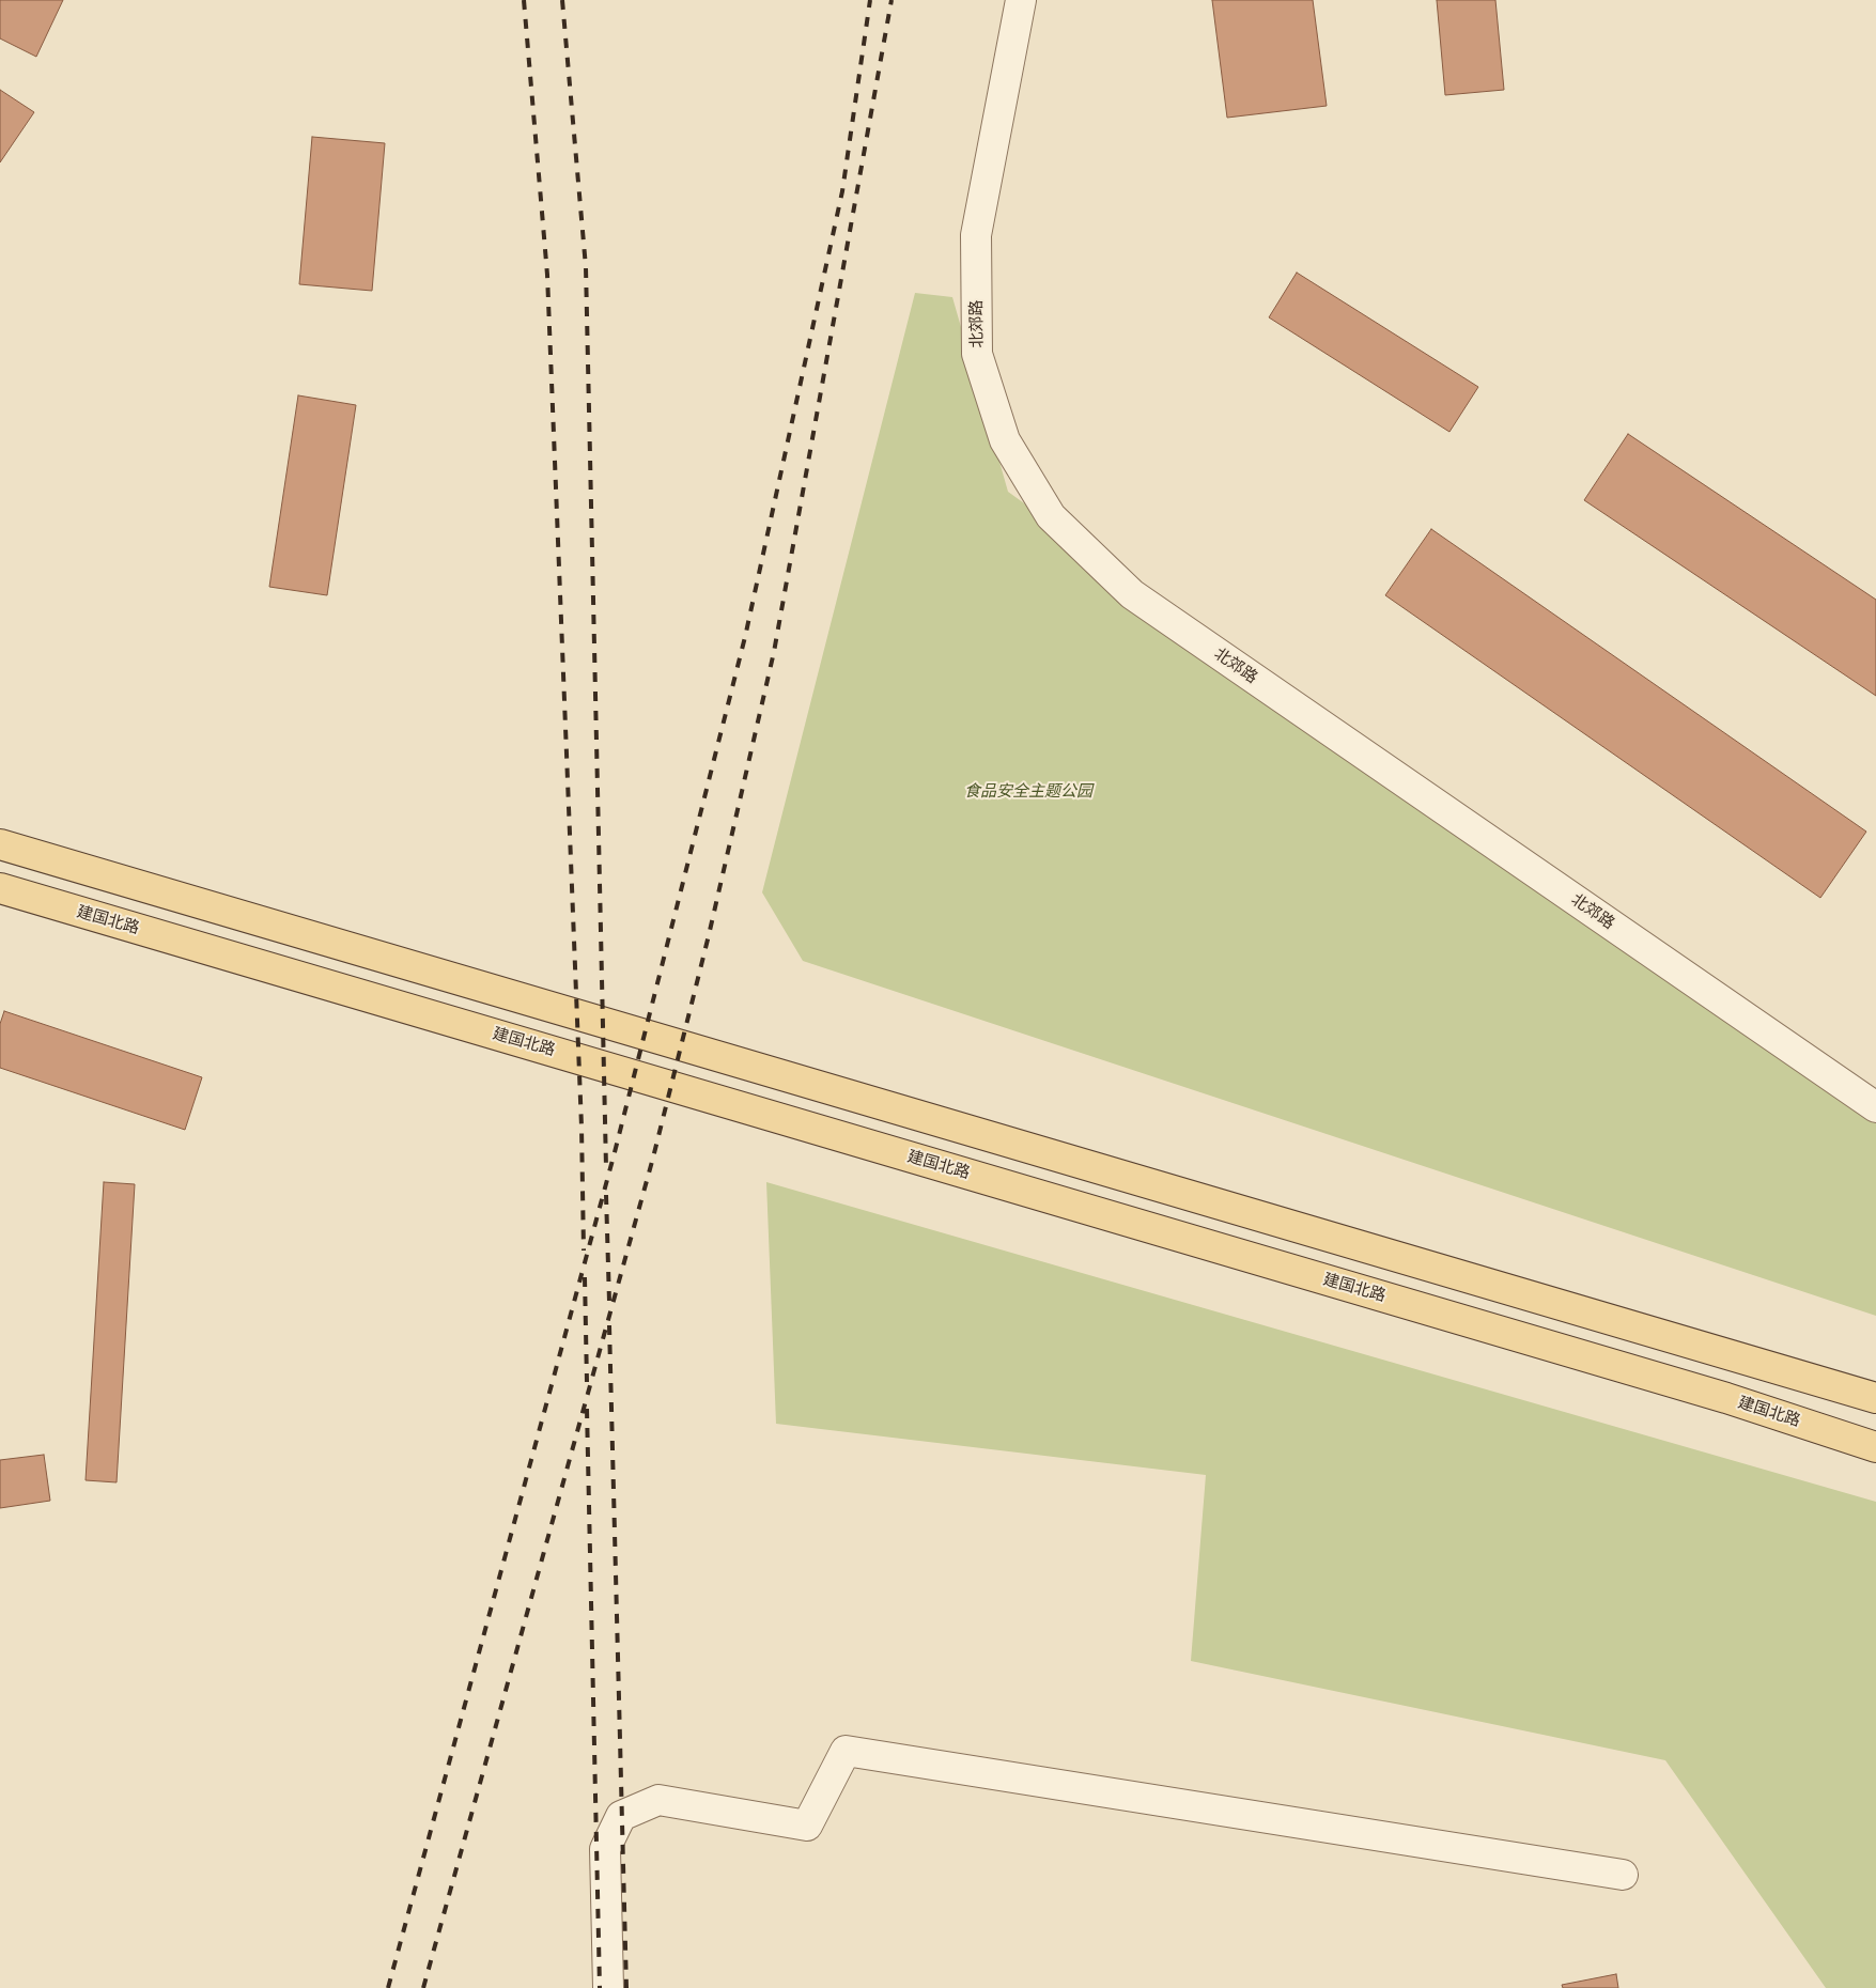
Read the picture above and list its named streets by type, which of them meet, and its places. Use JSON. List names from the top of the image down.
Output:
{
  "streets": {
    "main road": ["建国北路"],
    "street": ["北郊路"]
  },
  "parks": ["食品安全主题公园"]
}
